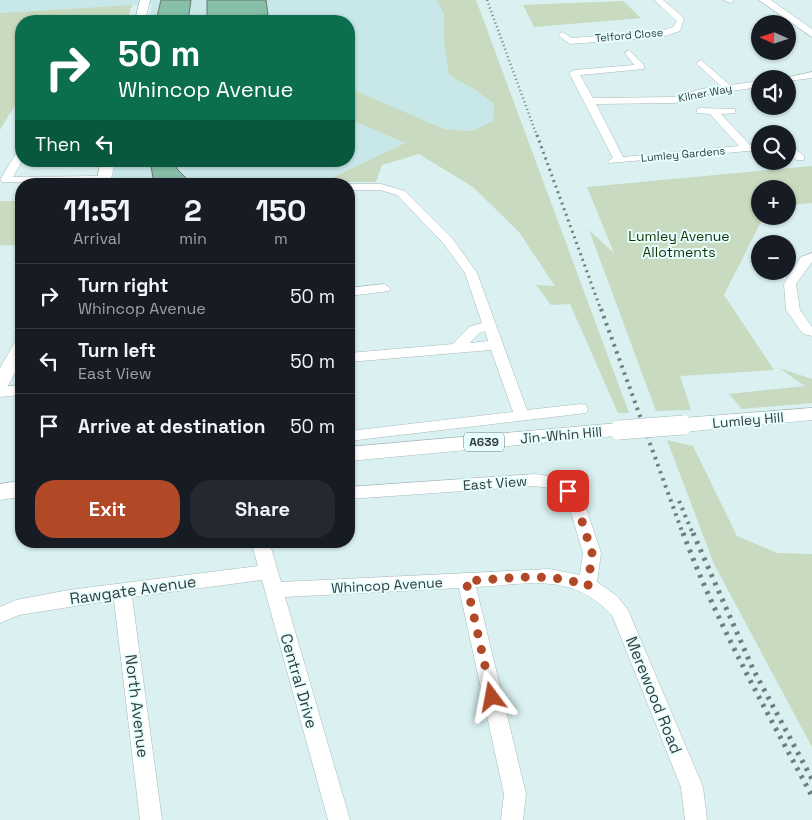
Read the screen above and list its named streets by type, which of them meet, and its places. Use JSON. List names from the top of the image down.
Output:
{
  "streets": {
    "main road": ["Lumley Hill", "Jin-Whin Hill", "A639"],
    "street": [
      "Telford Close",
      "Kilner Way",
      "Lumley Gardens",
      "East View",
      "Whincop Avenue",
      "Rawgate Avenue",
      "Central Drive",
      "Merewood Road",
      "North Avenue"
    ]
  },
  "crossings": [
    ["Kilner Way", "Lumley Gardens"],
    ["Lumley Hill", "Jin-Whin Hill"],
    ["East View", "Whincop Avenue"],
    ["East View", "Merewood Road"],
    ["Whincop Avenue", "Rawgate Avenue"],
    ["Whincop Avenue", "Central Drive"],
    ["Whincop Avenue", "Merewood Road"],
    ["Rawgate Avenue", "Central Drive"],
    ["Rawgate Avenue", "North Avenue"]
  ],
  "parks": ["Lumley Avenue Allotments"],
  "north": "left",
  "page": {
    "map_buttons": ["+", "−"],
    "turn": ["50 m", "Whincop Avenue"],
    "then": "Then",
    "eta": [
      "11:51",
      "Arrival",
      "2",
      "min",
      "150",
      "m"
    ],
    "list": [
      {
        "name": "Turn right",
        "note": "Whincop Avenue",
        "value": "50 m"
      },
      {
        "name": "Turn left",
        "note": "East View",
        "value": "50 m"
      },
      {
        "name": "Arrive at destination",
        "value": "50 m"
      }
    ],
    "buttons": ["Exit", "Share"]
  }
}
